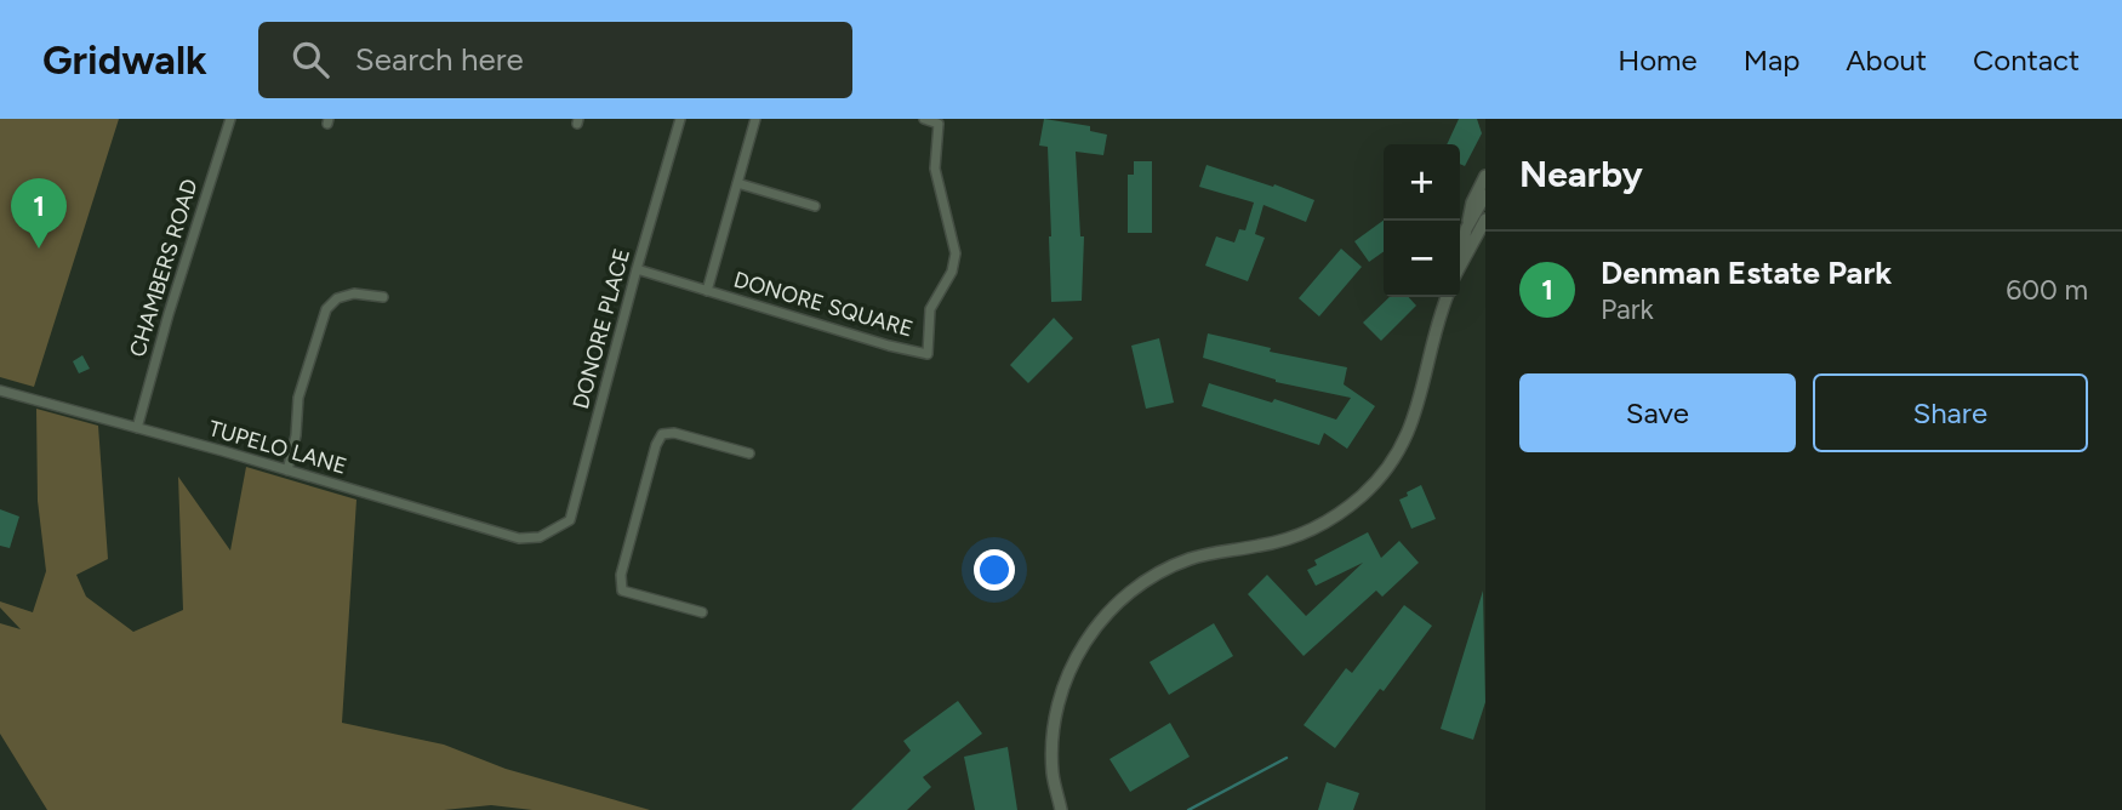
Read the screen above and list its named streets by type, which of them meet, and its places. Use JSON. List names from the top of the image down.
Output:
{
  "streets": {
    "street": [
      "CHAMBERS ROAD",
      "DONORE SQUARE",
      "DONORE PLACE",
      "TUPELO LANE"
    ]
  },
  "crossings": [
    ["CHAMBERS ROAD", "TUPELO LANE"],
    ["DONORE SQUARE", "DONORE PLACE"],
    ["DONORE PLACE", "TUPELO LANE"]
  ],
  "page": {
    "header": "Gridwalk",
    "search": "Search here",
    "nav": [
      "Home",
      "Map",
      "About",
      "Contact"
    ],
    "heading": "Nearby",
    "map_buttons": ["+", "−"],
    "pins": "1",
    "list": [
      {
        "mark": "1",
        "name": "Denman Estate Park",
        "note": "Park",
        "value": "600 m"
      }
    ],
    "buttons": ["Save", "Share"]
  }
}
